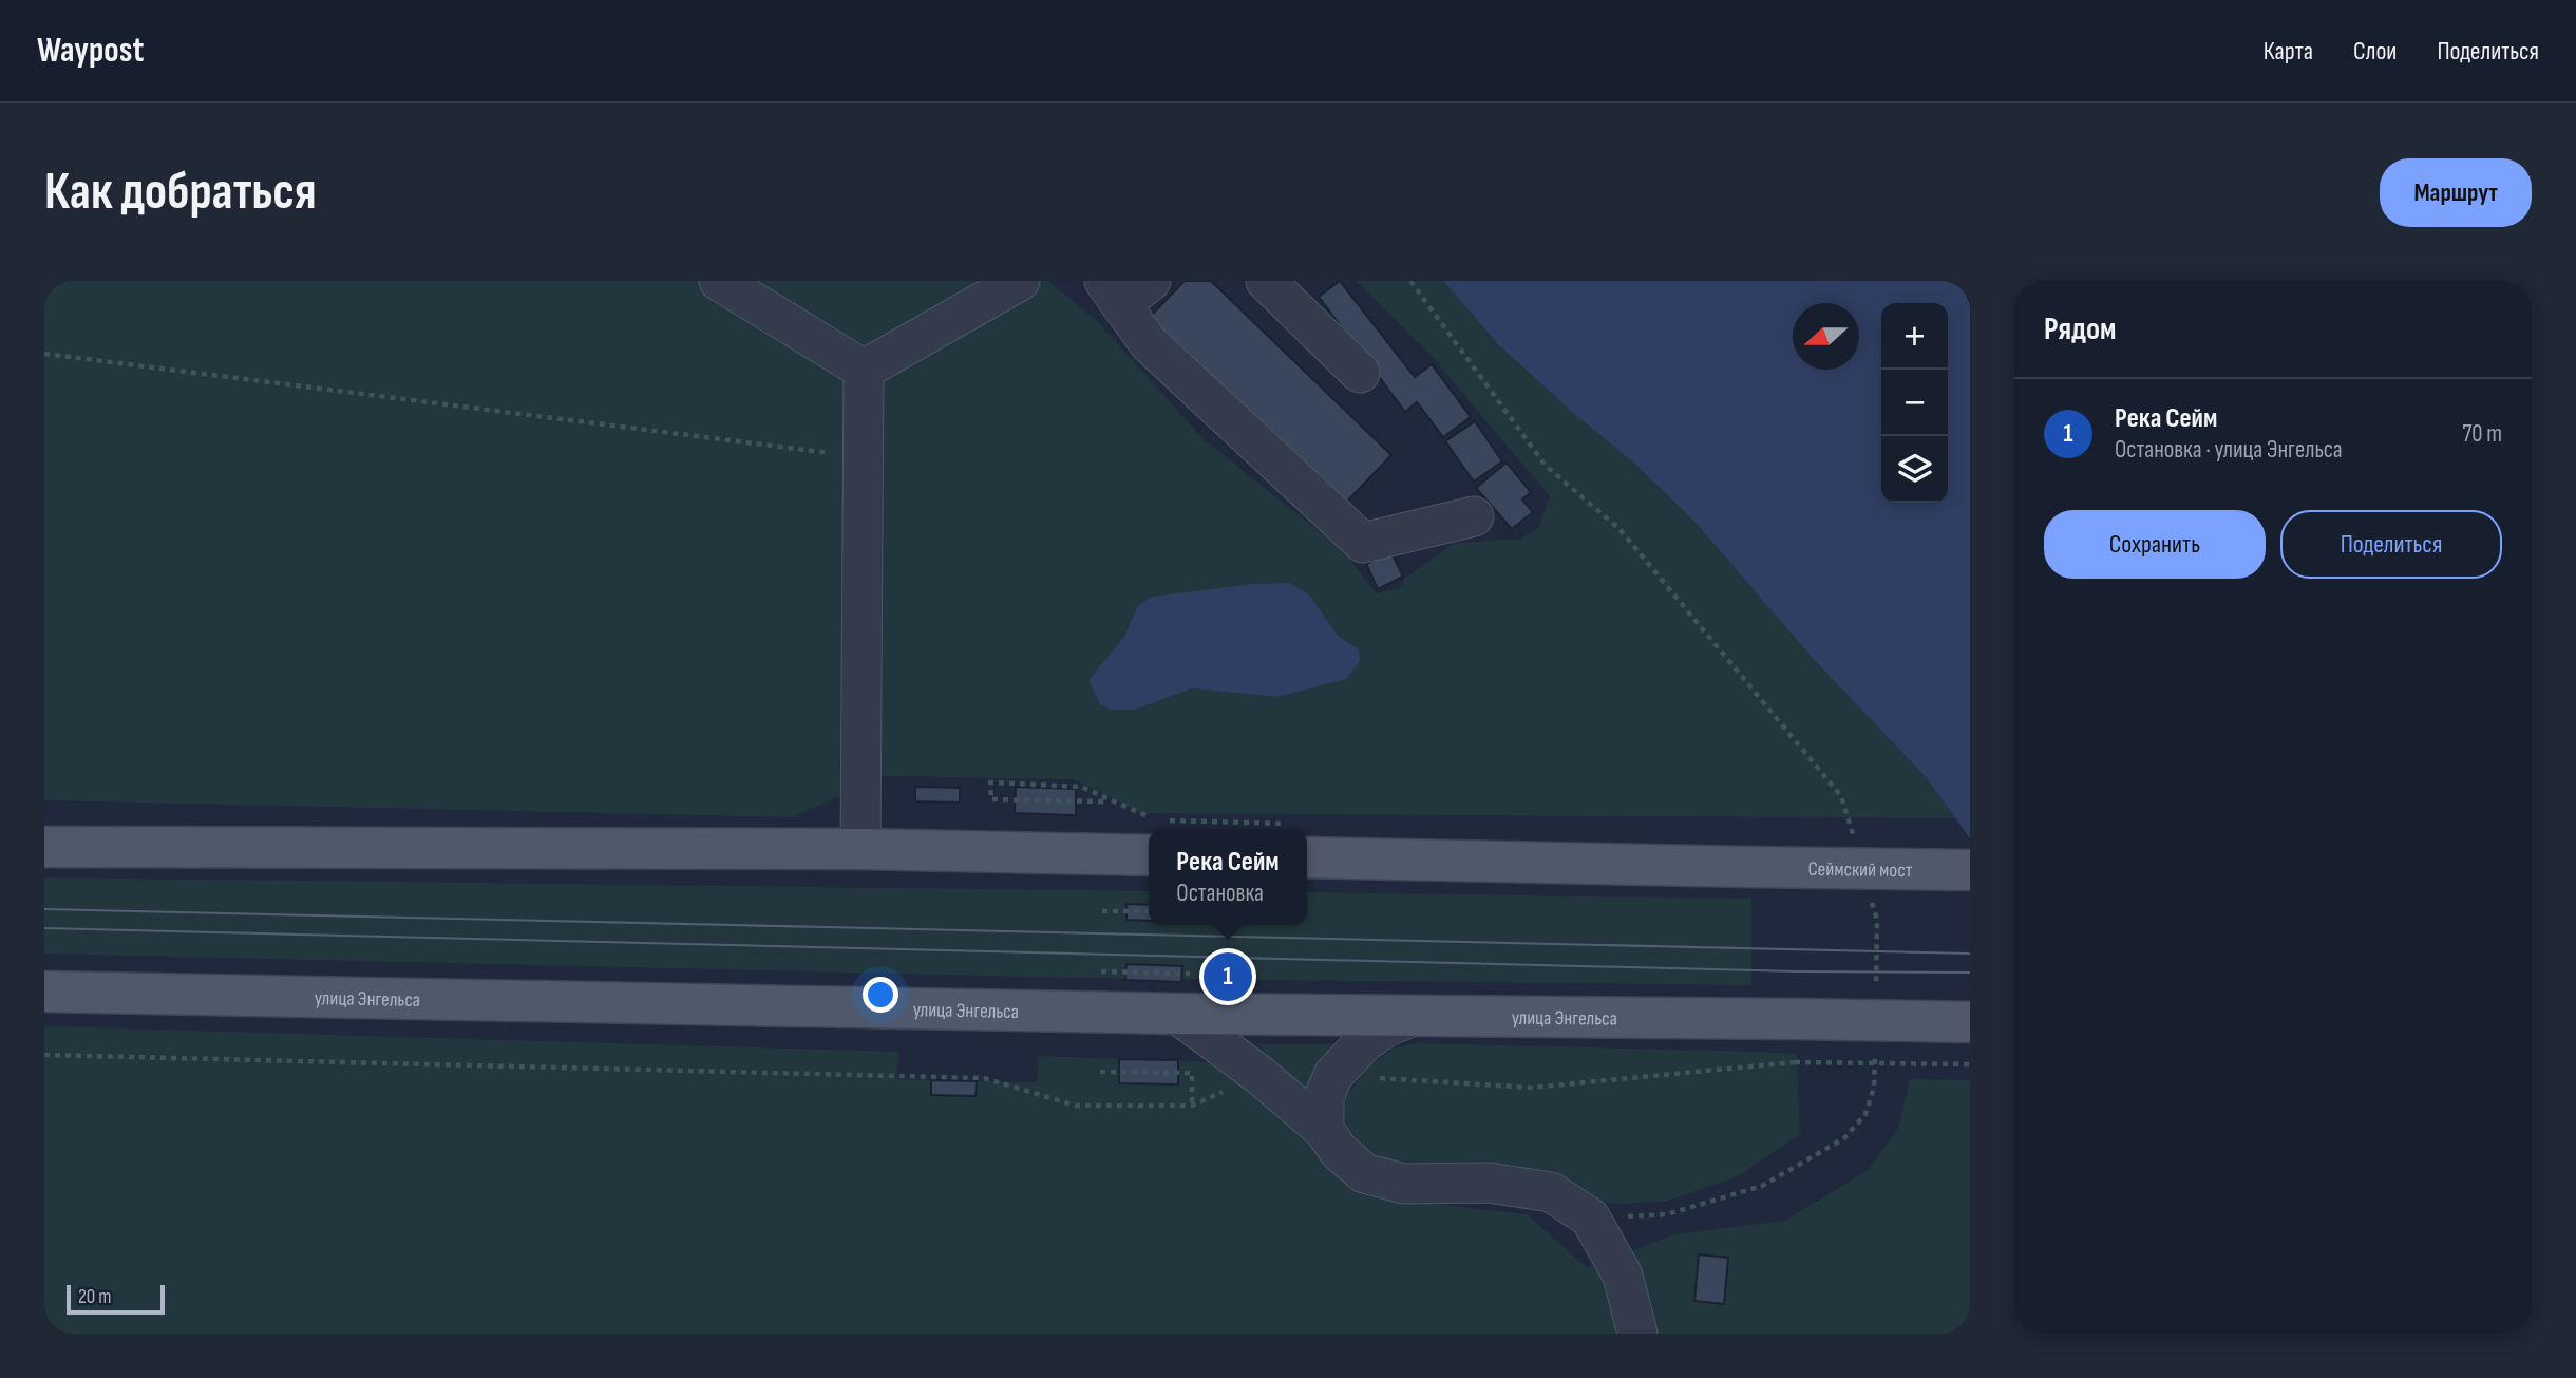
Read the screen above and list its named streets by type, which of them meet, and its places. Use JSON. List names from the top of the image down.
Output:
{
  "streets": {
    "main road": ["Сеймский мост", "улица Энгельса"]
  },
  "scale_bar": "20 m",
  "north": "left",
  "page": {
    "header": "Waypost",
    "nav": ["Карта", "Слои", "Поделиться"],
    "buttons": [
      "Маршрут",
      ["Сохранить", "Поделиться"]
    ],
    "title": "Как добраться",
    "heading": "Рядом",
    "map_buttons": ["+", "−"],
    "list": [
      {
        "mark": "1",
        "name": "Река Сейм",
        "note": "Остановка · улица Энгельса",
        "value": "70 m"
      }
    ],
    "popup": ["Река Сейм", "Остановка"],
    "pins": "1",
    "scale": "20 m"
  }
}
